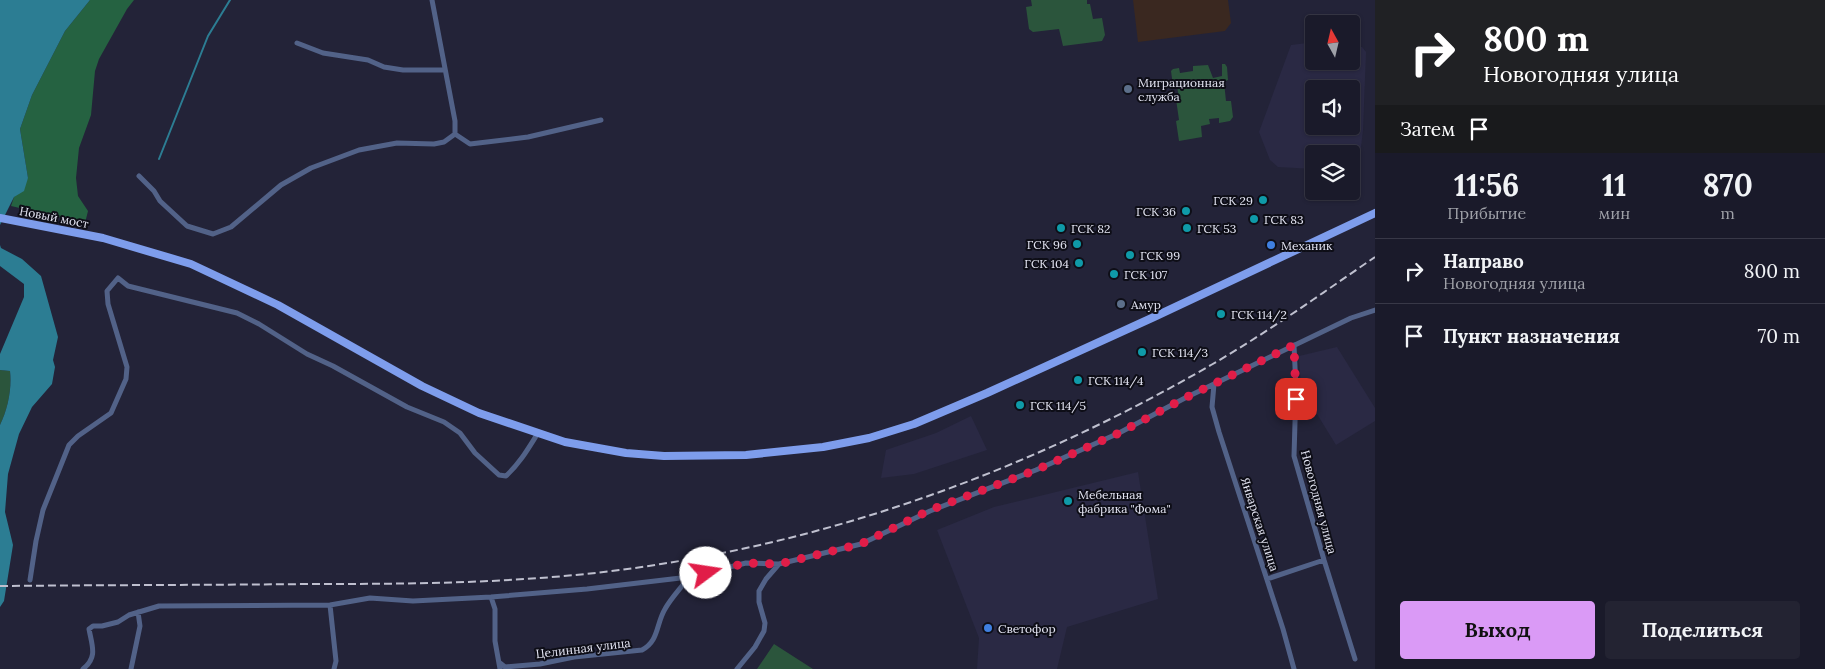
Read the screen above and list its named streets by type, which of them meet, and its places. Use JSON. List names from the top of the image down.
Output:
{
  "streets": {
    "main road": ["Новый мост"],
    "street": ["Новогодняя улица", "Январская улица", "Целинная улица"]
  },
  "places": [
    "Миграционная служба",
    "ГСК 29",
    "ГСК 36",
    "ГСК 83",
    "ГСК 82",
    "ГСК 53",
    "ГСК 96",
    "Механик",
    "ГСК 99",
    "ГСК 104",
    "ГСК 107",
    "Амур",
    "ГСК 114/2",
    "ГСК 114/3",
    "ГСК 114/4",
    "ГСК 114/5",
    "Мебельная фабрика \"Фома\"",
    "Светофор"
  ],
  "north": "top",
  "page": {
    "turn": ["800 m", "Новогодняя улица"],
    "then": "Затем",
    "eta": [
      "11:56",
      "Прибытие",
      "11",
      "мин",
      "870",
      "m"
    ],
    "list": [
      {
        "name": "Направо",
        "note": "Новогодняя улица",
        "value": "800 m"
      },
      {
        "name": "Пункт назначения",
        "value": "70 m"
      }
    ],
    "buttons": ["Выход", "Поделиться"]
  }
}
